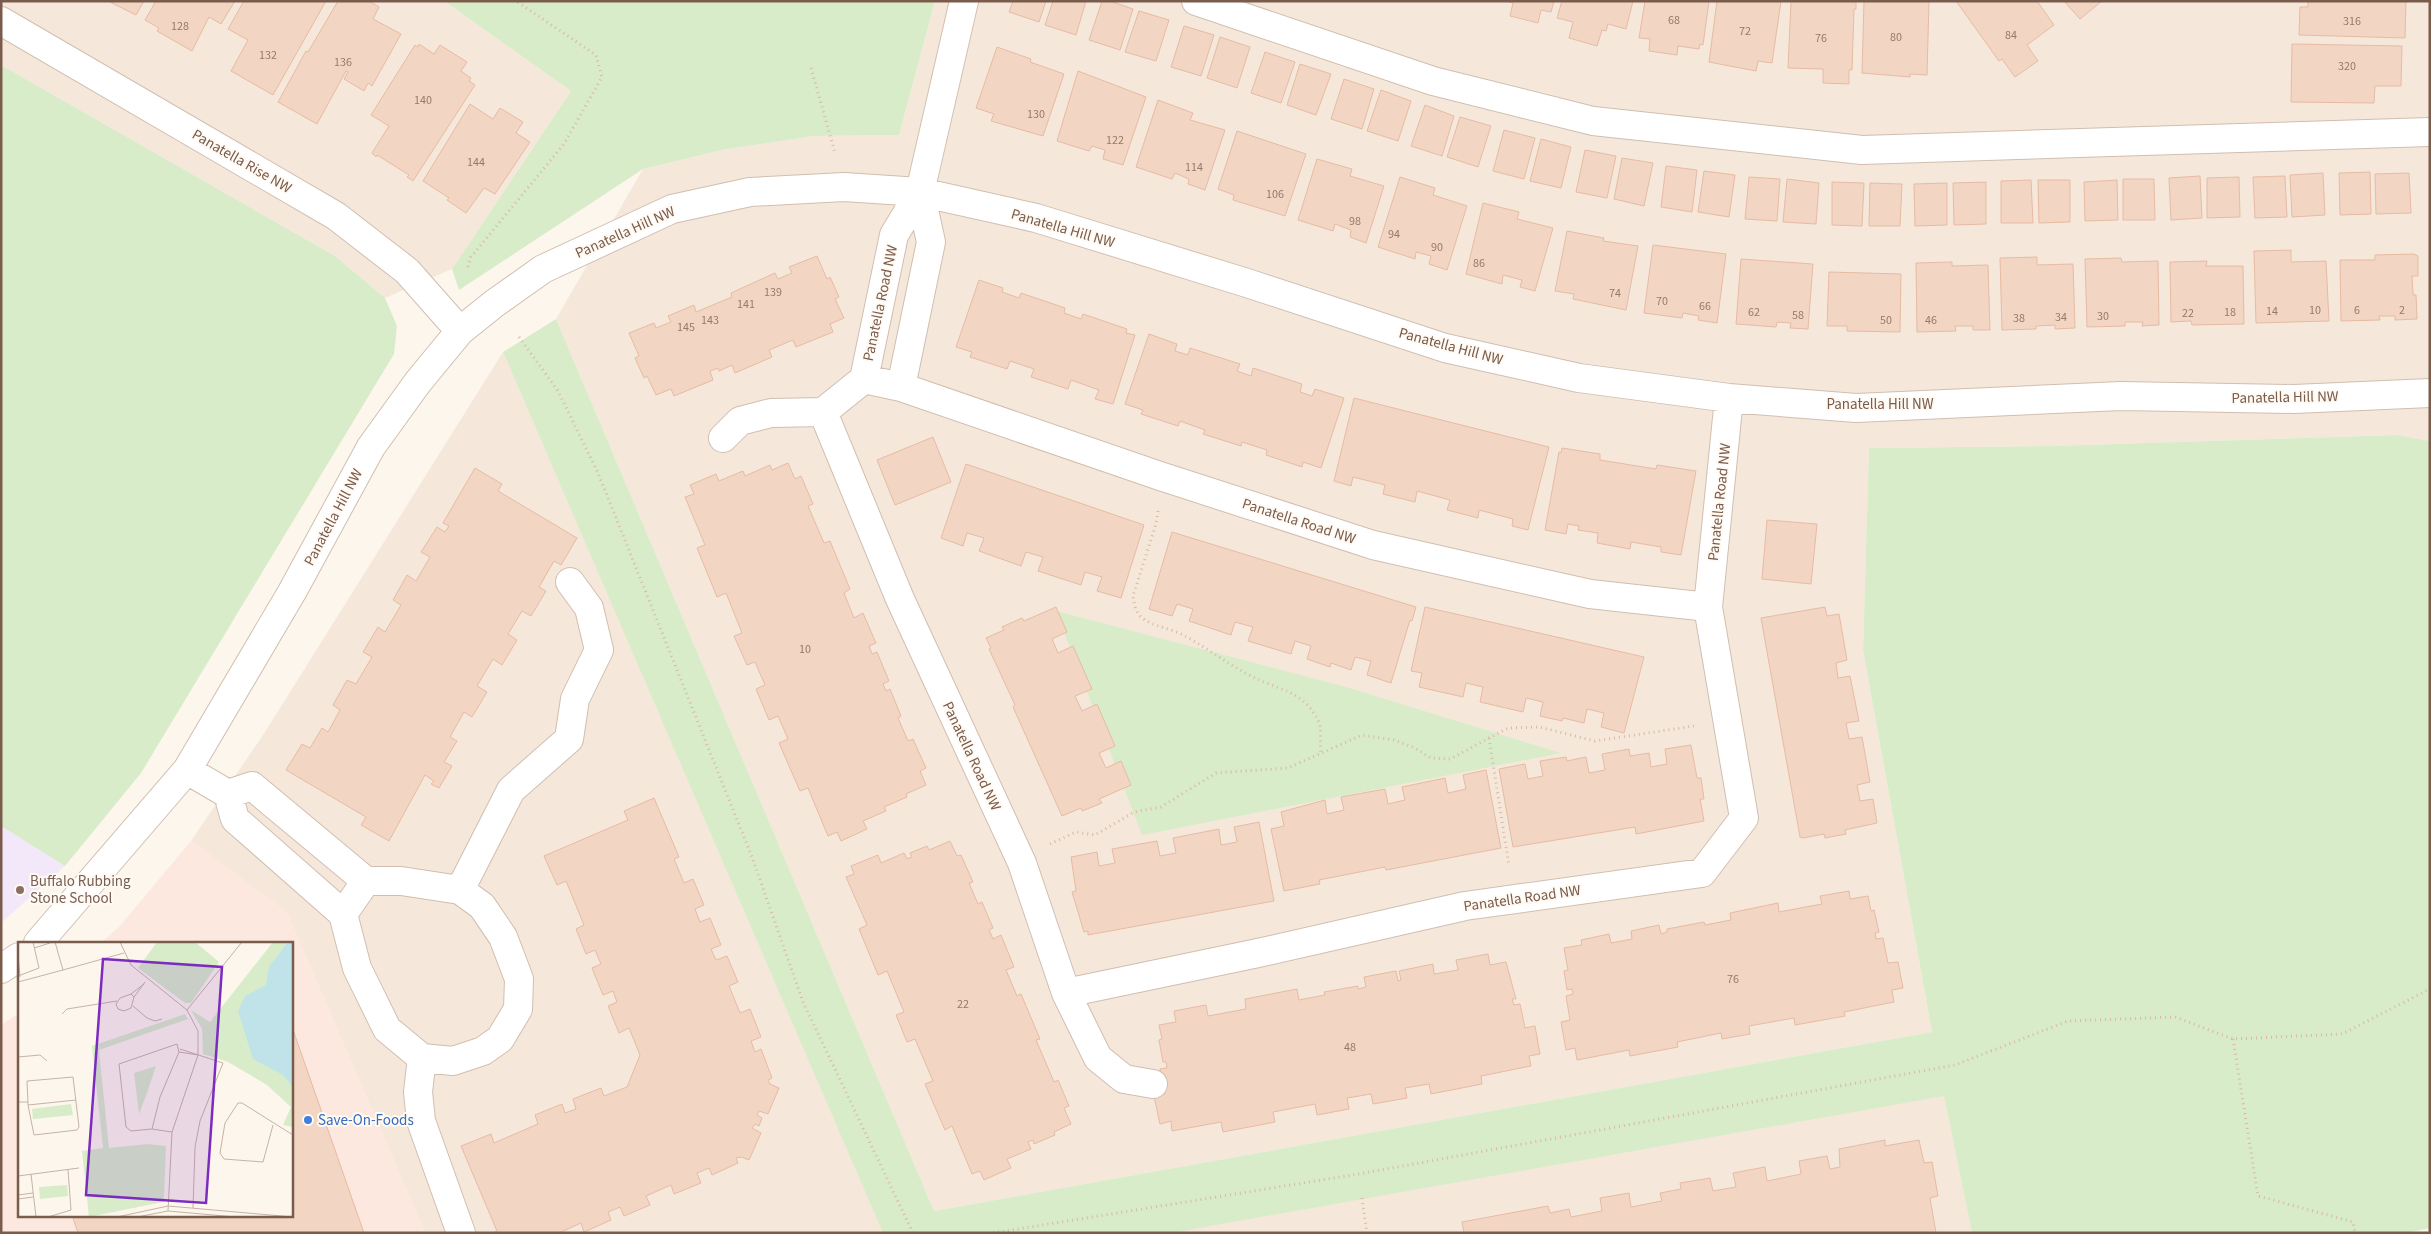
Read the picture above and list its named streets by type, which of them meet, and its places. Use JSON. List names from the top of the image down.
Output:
{
  "streets": {
    "street": ["Panatella Rise NW", "Panatella Hill NW", "Panatella Road NW"]
  },
  "crossings": [
    ["Panatella Rise NW", "Panatella Hill NW"],
    ["Panatella Hill NW", "Panatella Road NW"]
  ],
  "places": ["Buffalo Rubbing Stone School", "Save-On-Foods"],
  "house_numbers": [
    "68",
    "316",
    "128",
    "72",
    "84",
    "80",
    "76",
    "132",
    "136",
    "320",
    "140",
    "130",
    "122",
    "144",
    "114",
    "106",
    "98",
    "94",
    "90",
    "86",
    "139",
    "74",
    "70",
    "141",
    "66",
    "10",
    "6",
    "2",
    "14",
    "62",
    "18",
    "22",
    "58",
    "30",
    "34",
    "38",
    "143",
    "50",
    "46",
    "145",
    "10",
    "76",
    "22",
    "48"
  ]
}
